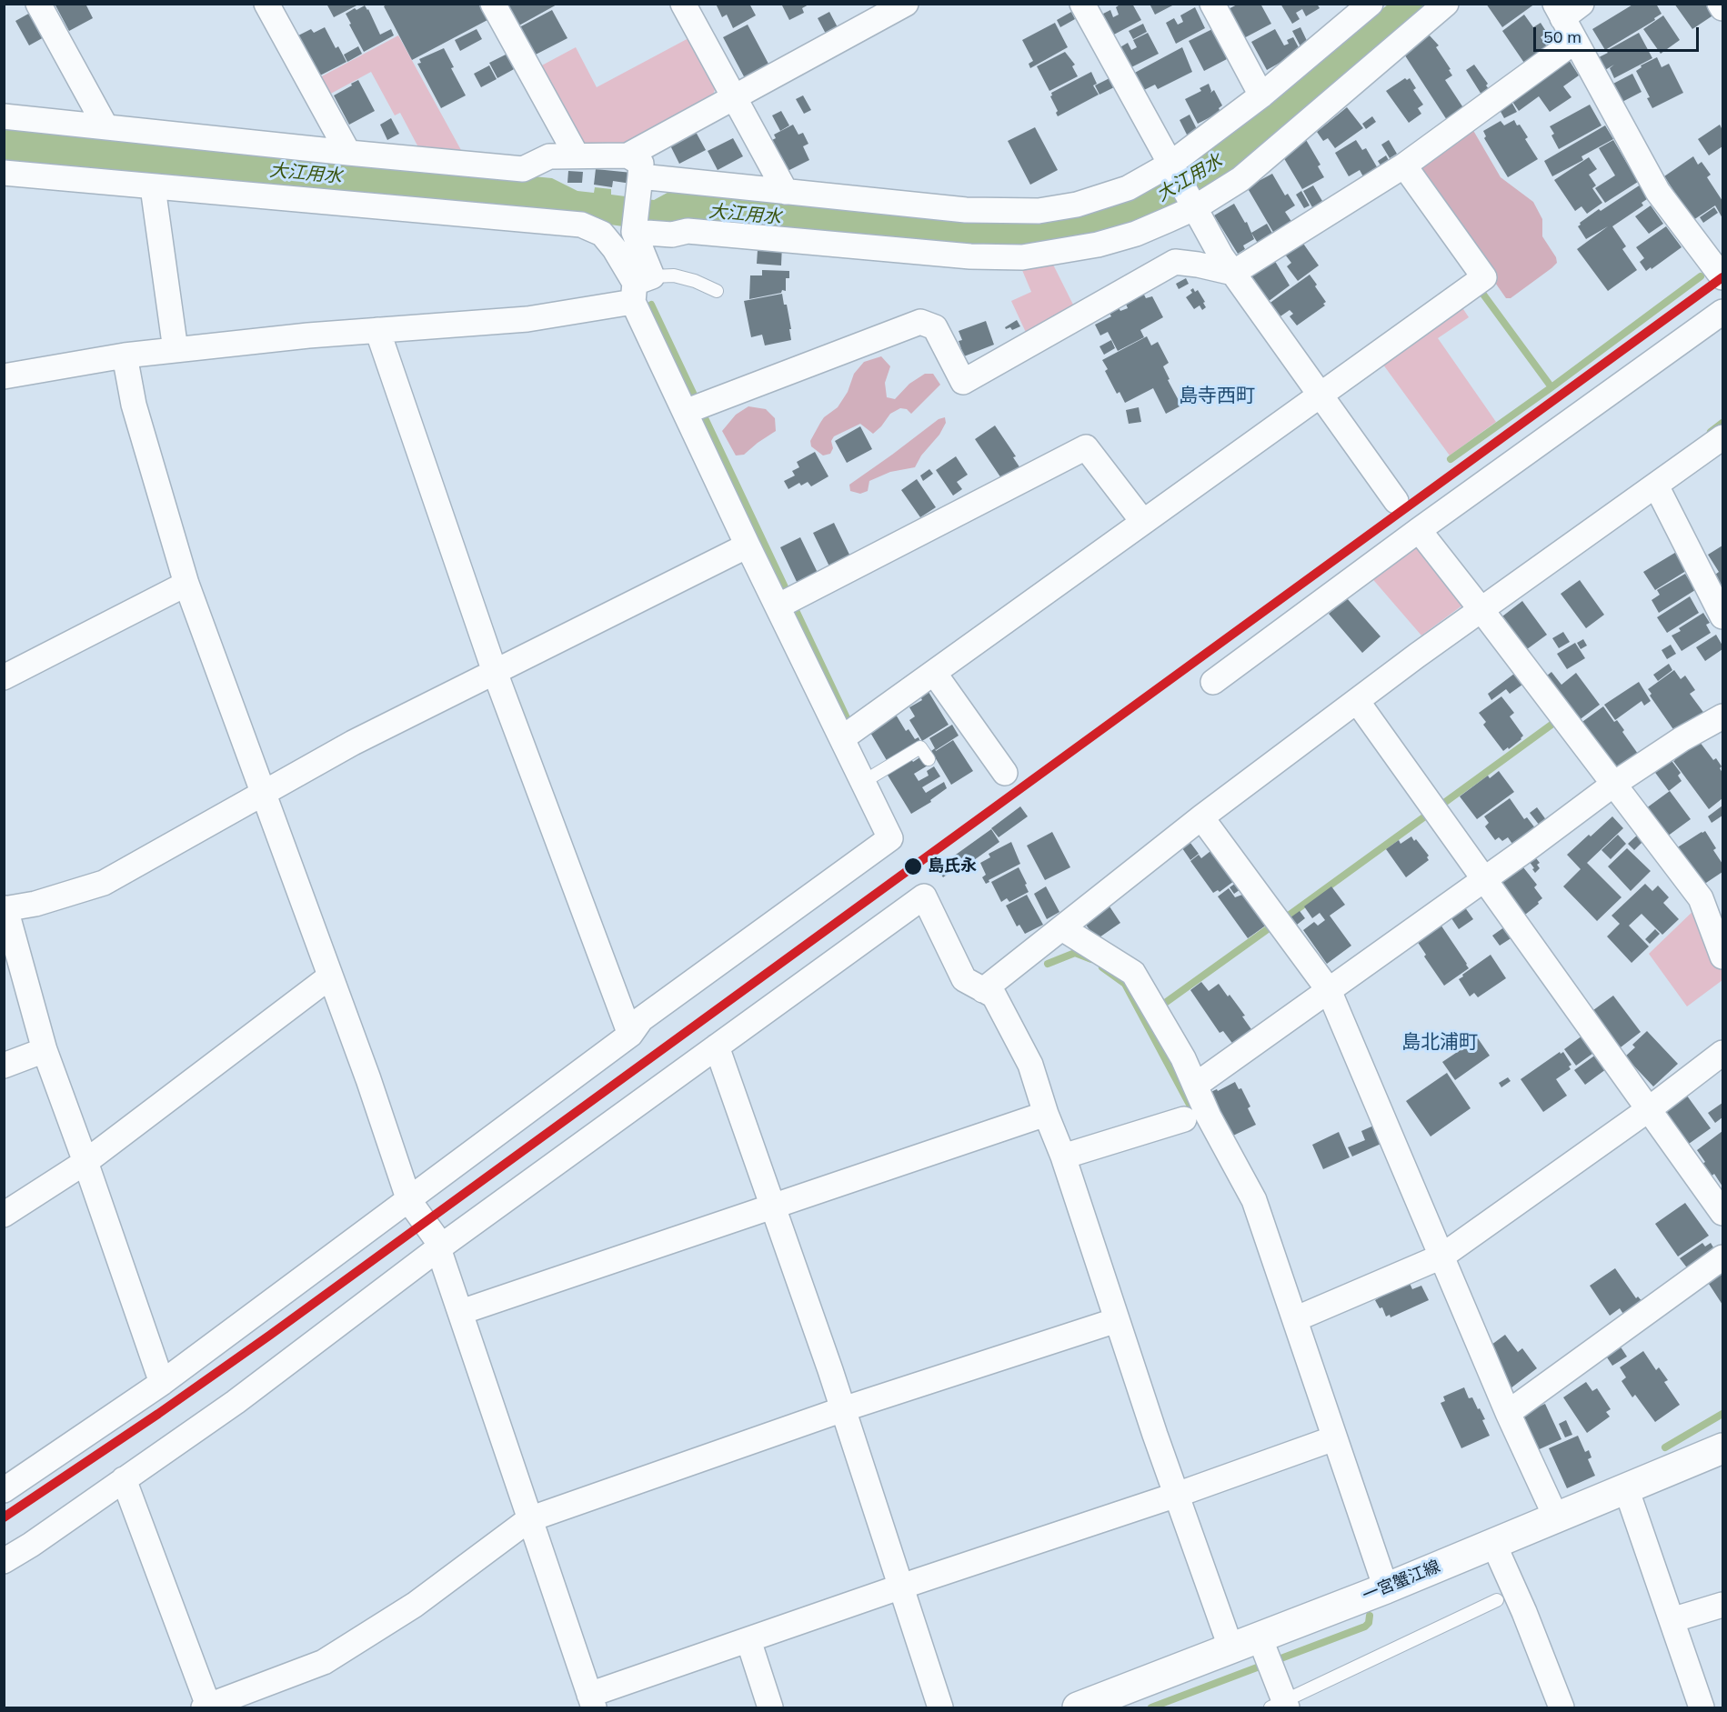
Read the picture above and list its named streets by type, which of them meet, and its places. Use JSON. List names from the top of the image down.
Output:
{
  "streets": {
    "main road": ["一宮蟹江線"]
  },
  "districts": ["島寺西町", "島北浦町"],
  "water": ["大江用水"],
  "places": ["島氏永"],
  "scale_bar": "50 m"
}
